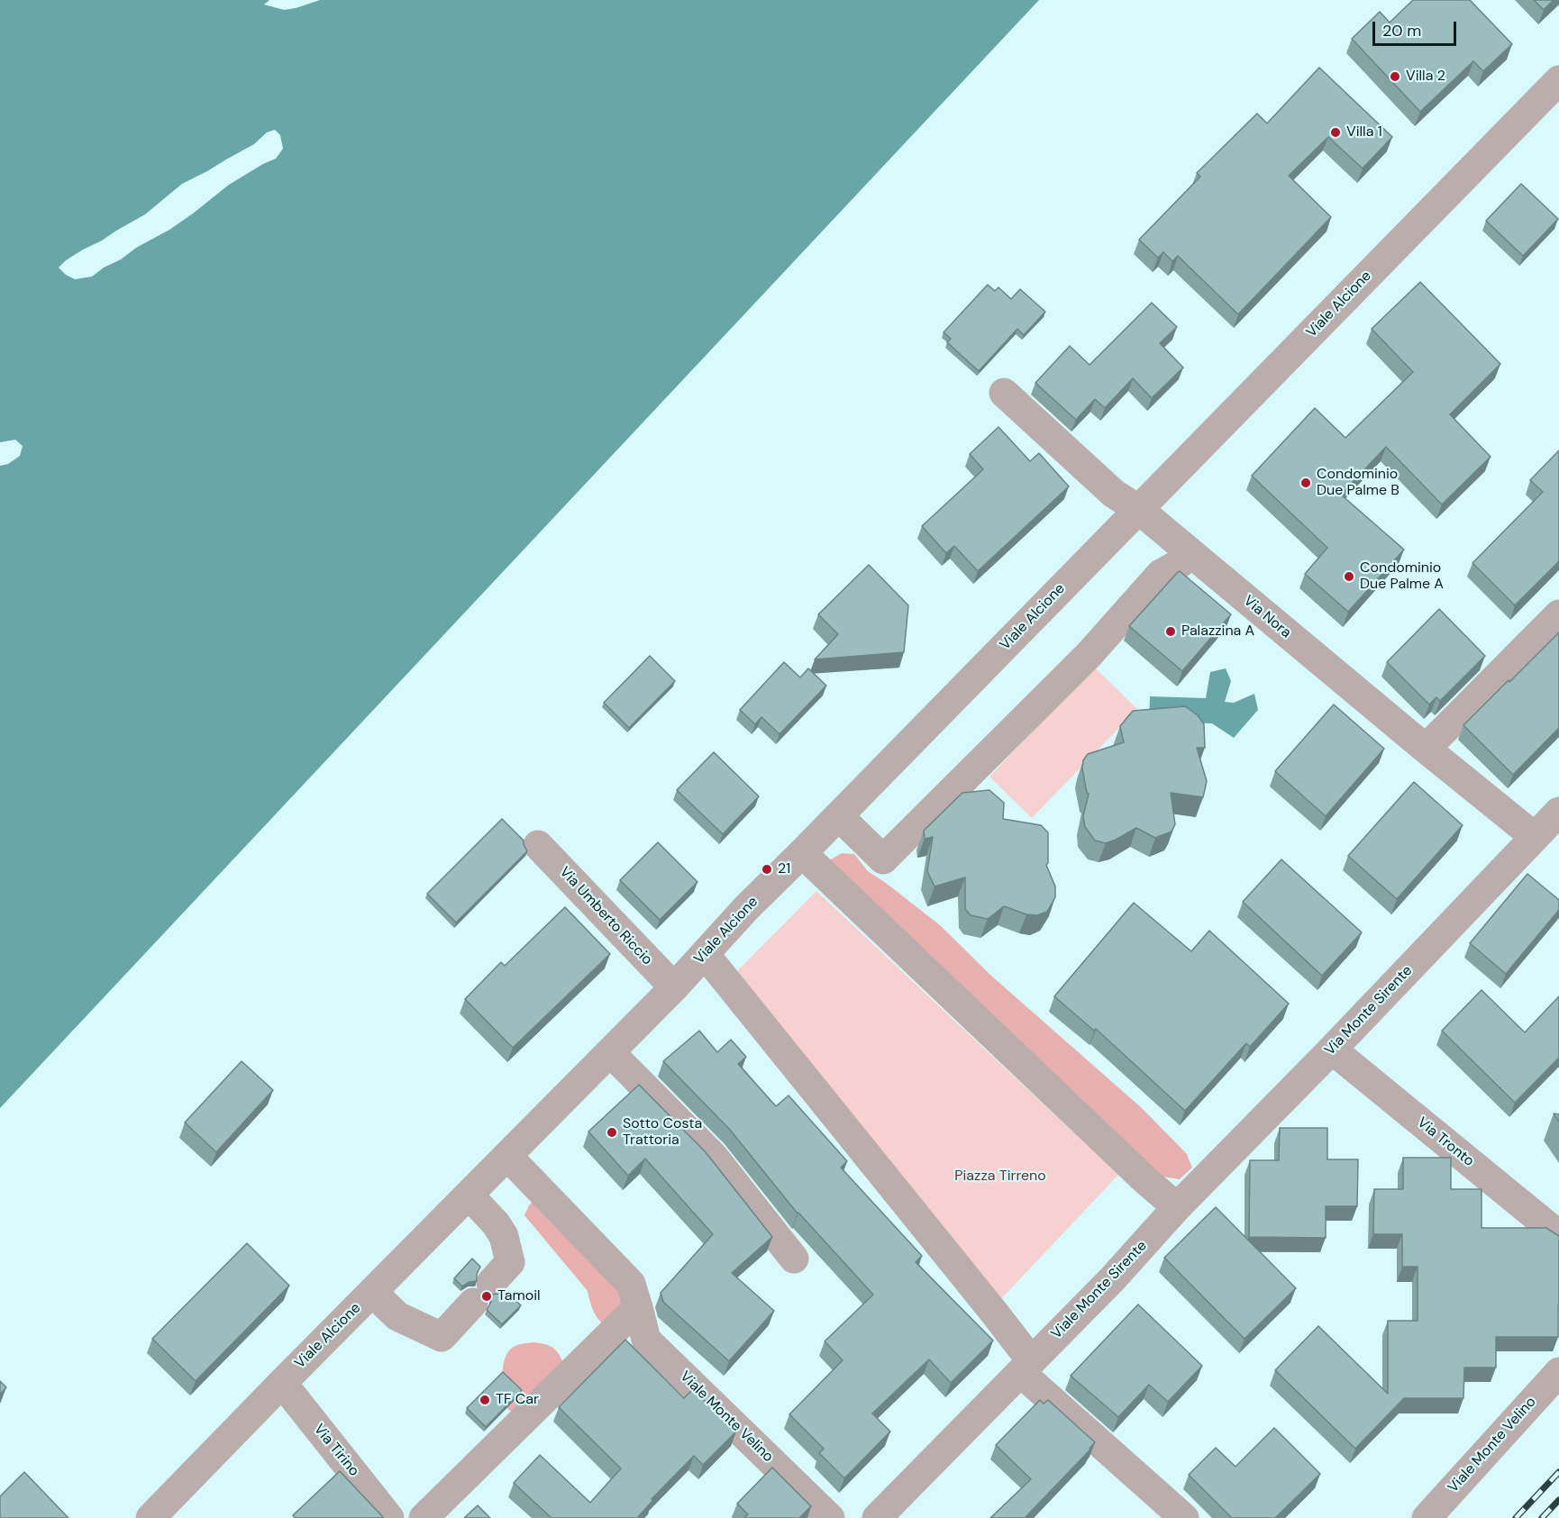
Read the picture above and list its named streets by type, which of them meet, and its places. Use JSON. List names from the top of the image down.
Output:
{
  "streets": {
    "street": [
      "Viale Alcione",
      "Via Nora",
      "Via Umberto Riccio",
      "Via Monte Sirente",
      "Via Tronto",
      "Viale Monte Sirente",
      "Viale Monte Velino",
      "Via Tirino"
    ]
  },
  "crossings": [
    ["Viale Alcione", "Via Nora"],
    ["Viale Alcione", "Via Umberto Riccio"],
    ["Viale Alcione", "Via Tirino"],
    ["Via Nora", "Via Monte Sirente"],
    ["Via Monte Sirente", "Via Tronto"],
    ["Via Monte Sirente", "Viale Monte Sirente"]
  ],
  "parks": ["Piazza Tirreno"],
  "places": [
    "Villa 2",
    "Villa 1",
    "Condominio Due Palme B",
    "Condominio Due Palme A",
    "Palazzina A",
    "21",
    "Sotto Costa Trattoria",
    "Tamoil",
    "TF Car"
  ],
  "scale_bar": "20 m"
}
